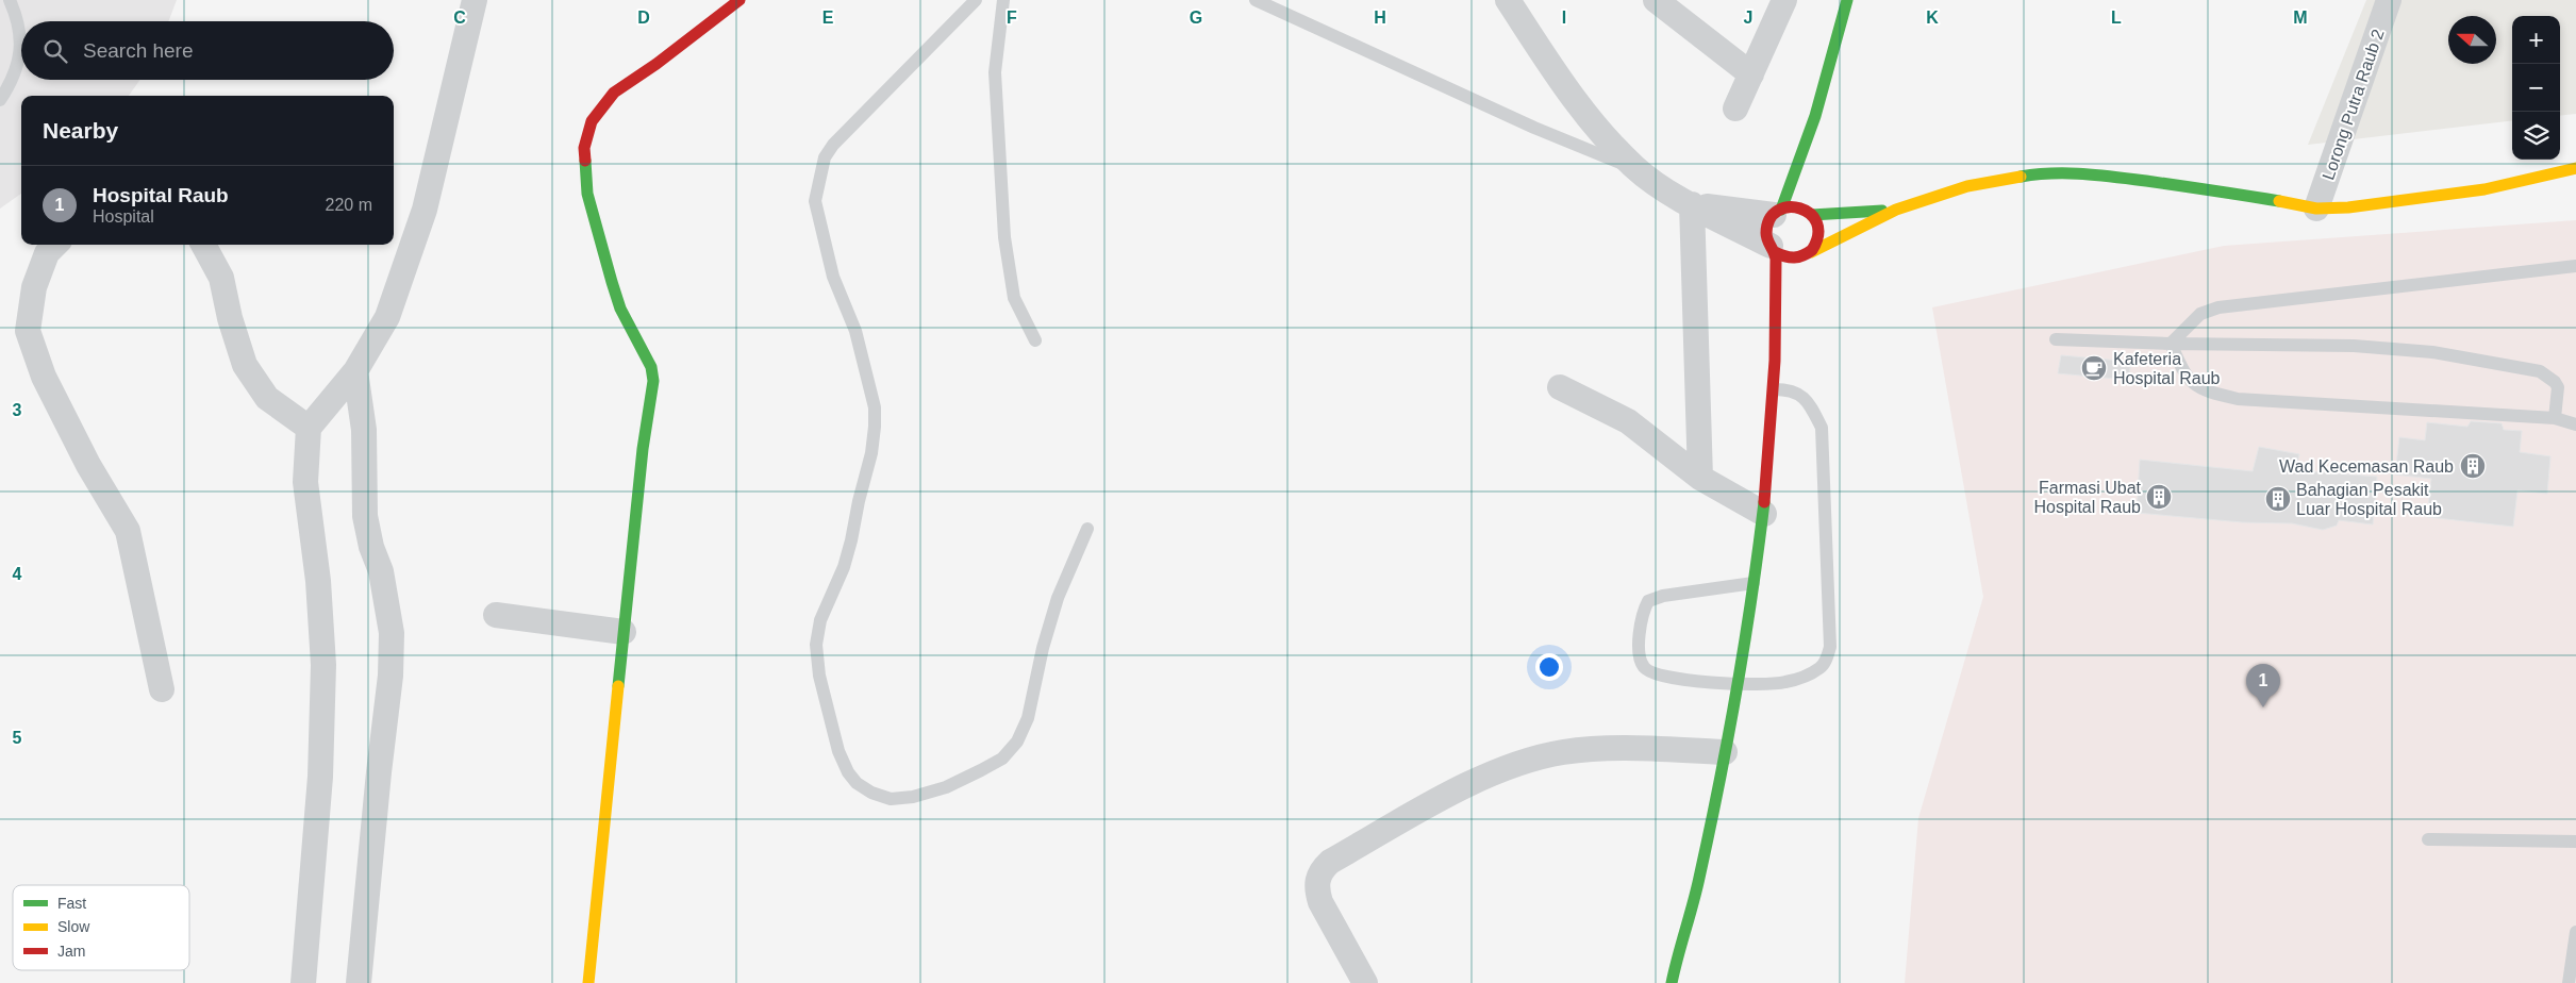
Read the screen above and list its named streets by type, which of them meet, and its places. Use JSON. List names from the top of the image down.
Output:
{
  "streets": {
    "street": ["Lorong Putra Raub 2"]
  },
  "places": {
    "cafe": ["Kafeteria Hospital Raub"],
    "building": ["Wad Kecemasan Raub", "Farmasi Ubat Hospital Raub", "Bahagian Pesakit Luar Hospital Raub"]
  },
  "legend": ["Fast", "Slow", "Jam"],
  "north": "left",
  "page": {
    "map_buttons": ["+", "−"],
    "search": "Search here",
    "heading": "Nearby",
    "list": [
      {
        "mark": "1",
        "name": "Hospital Raub",
        "note": "Hospital",
        "value": "220 m"
      }
    ],
    "pins": "1"
  },
  "grid": {
    "columns": [
      "C",
      "D",
      "E",
      "F",
      "G",
      "H",
      "I",
      "J",
      "K",
      "L",
      "M"
    ],
    "rows": ["3", "4", "5"]
  }
}
